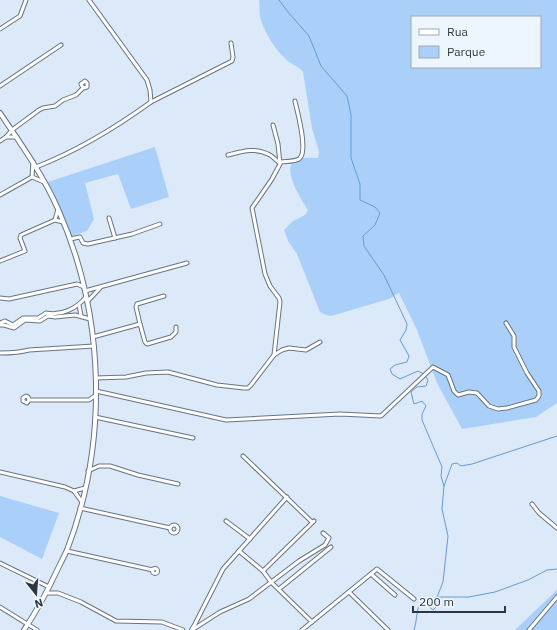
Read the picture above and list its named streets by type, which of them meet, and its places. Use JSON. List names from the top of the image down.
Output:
{
  "legend": ["Rua", "Parque"],
  "scale_bar": "200 m",
  "north": "bottom"
}
